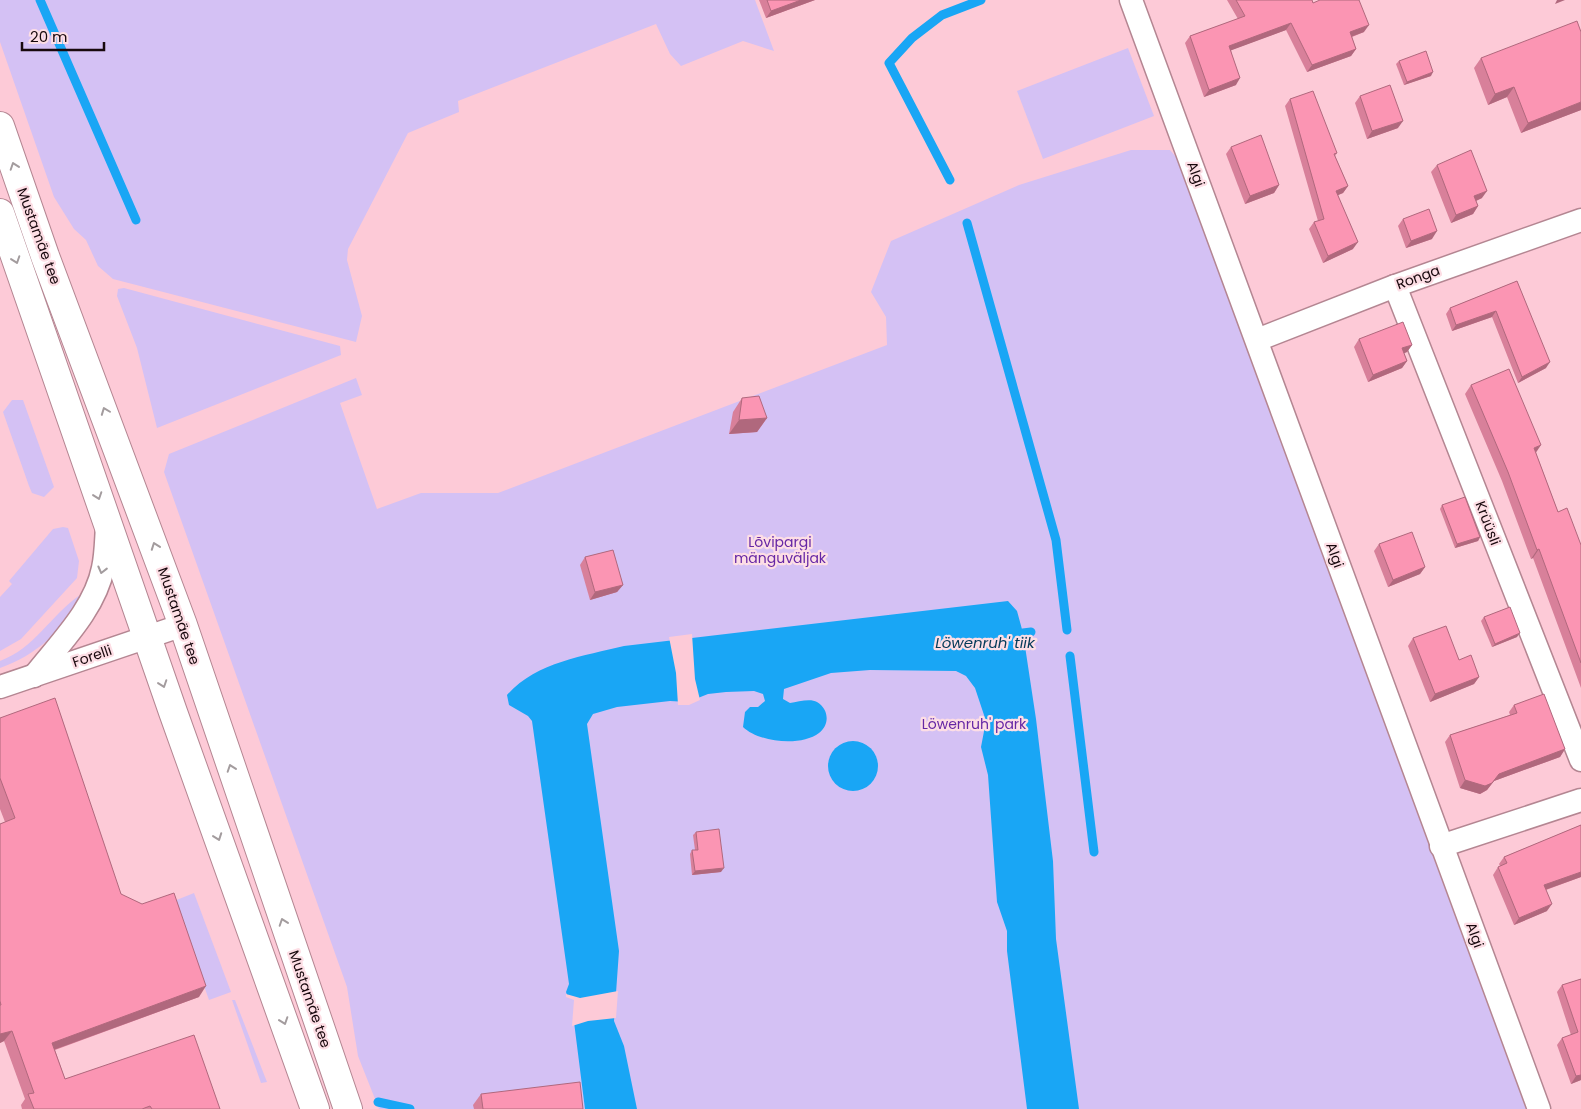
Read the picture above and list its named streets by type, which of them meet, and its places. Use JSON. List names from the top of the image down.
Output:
{
  "streets": {
    "main road": ["Mustamäe tee"],
    "street": [
      "Algi",
      "Ronga",
      "Krüüsli",
      "Forelli"
    ]
  },
  "crossings": [
    ["Algi", "Ronga"],
    ["Mustamäe tee", "Forelli"],
    ["Ronga", "Krüüsli"]
  ],
  "water": ["Löwenruh' tiik"],
  "parks": ["Lõvipargi mänguväljak", "Löwenruh' park"],
  "scale_bar": "20 m"
}
